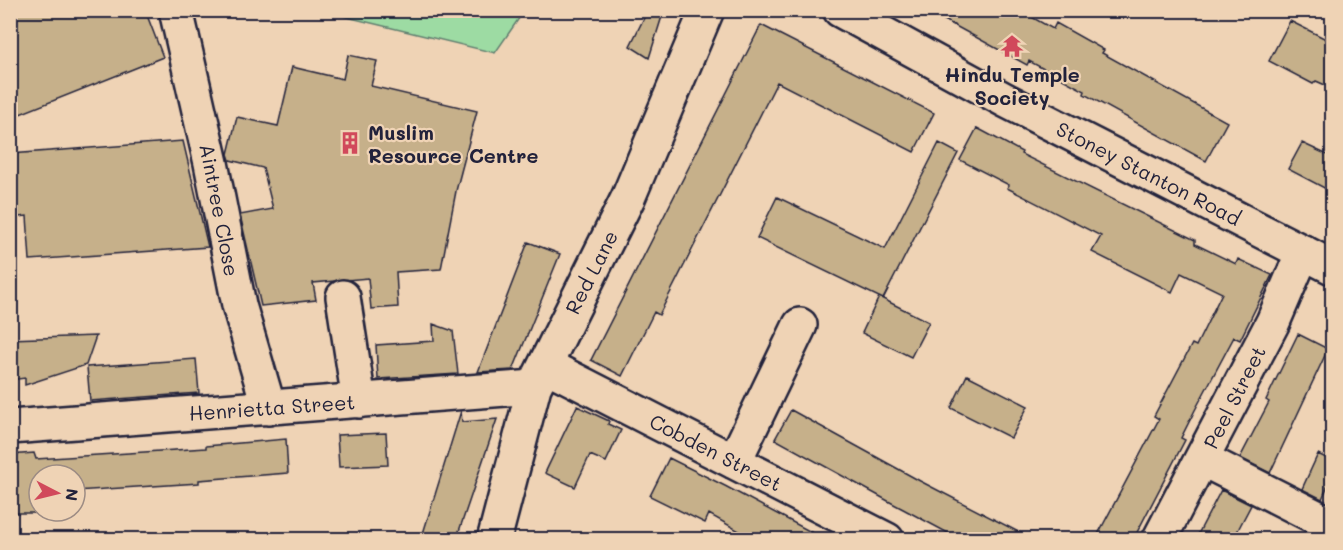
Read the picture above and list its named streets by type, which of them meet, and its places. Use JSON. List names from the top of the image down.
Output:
{
  "streets": {
    "street": [
      "Stoney Stanton Road",
      "Aintree Close",
      "Red Lane",
      "Peel Street",
      "Henrietta Street",
      "Cobden Street"
    ]
  },
  "crossings": [
    ["Stoney Stanton Road", "Peel Street"],
    ["Aintree Close", "Henrietta Street"],
    ["Red Lane", "Henrietta Street"],
    ["Red Lane", "Cobden Street"],
    ["Henrietta Street", "Cobden Street"]
  ],
  "places": {
    "temple": ["Hindu Temple Society"],
    "building": ["Muslim Resource Centre"]
  },
  "north": "right"
}
